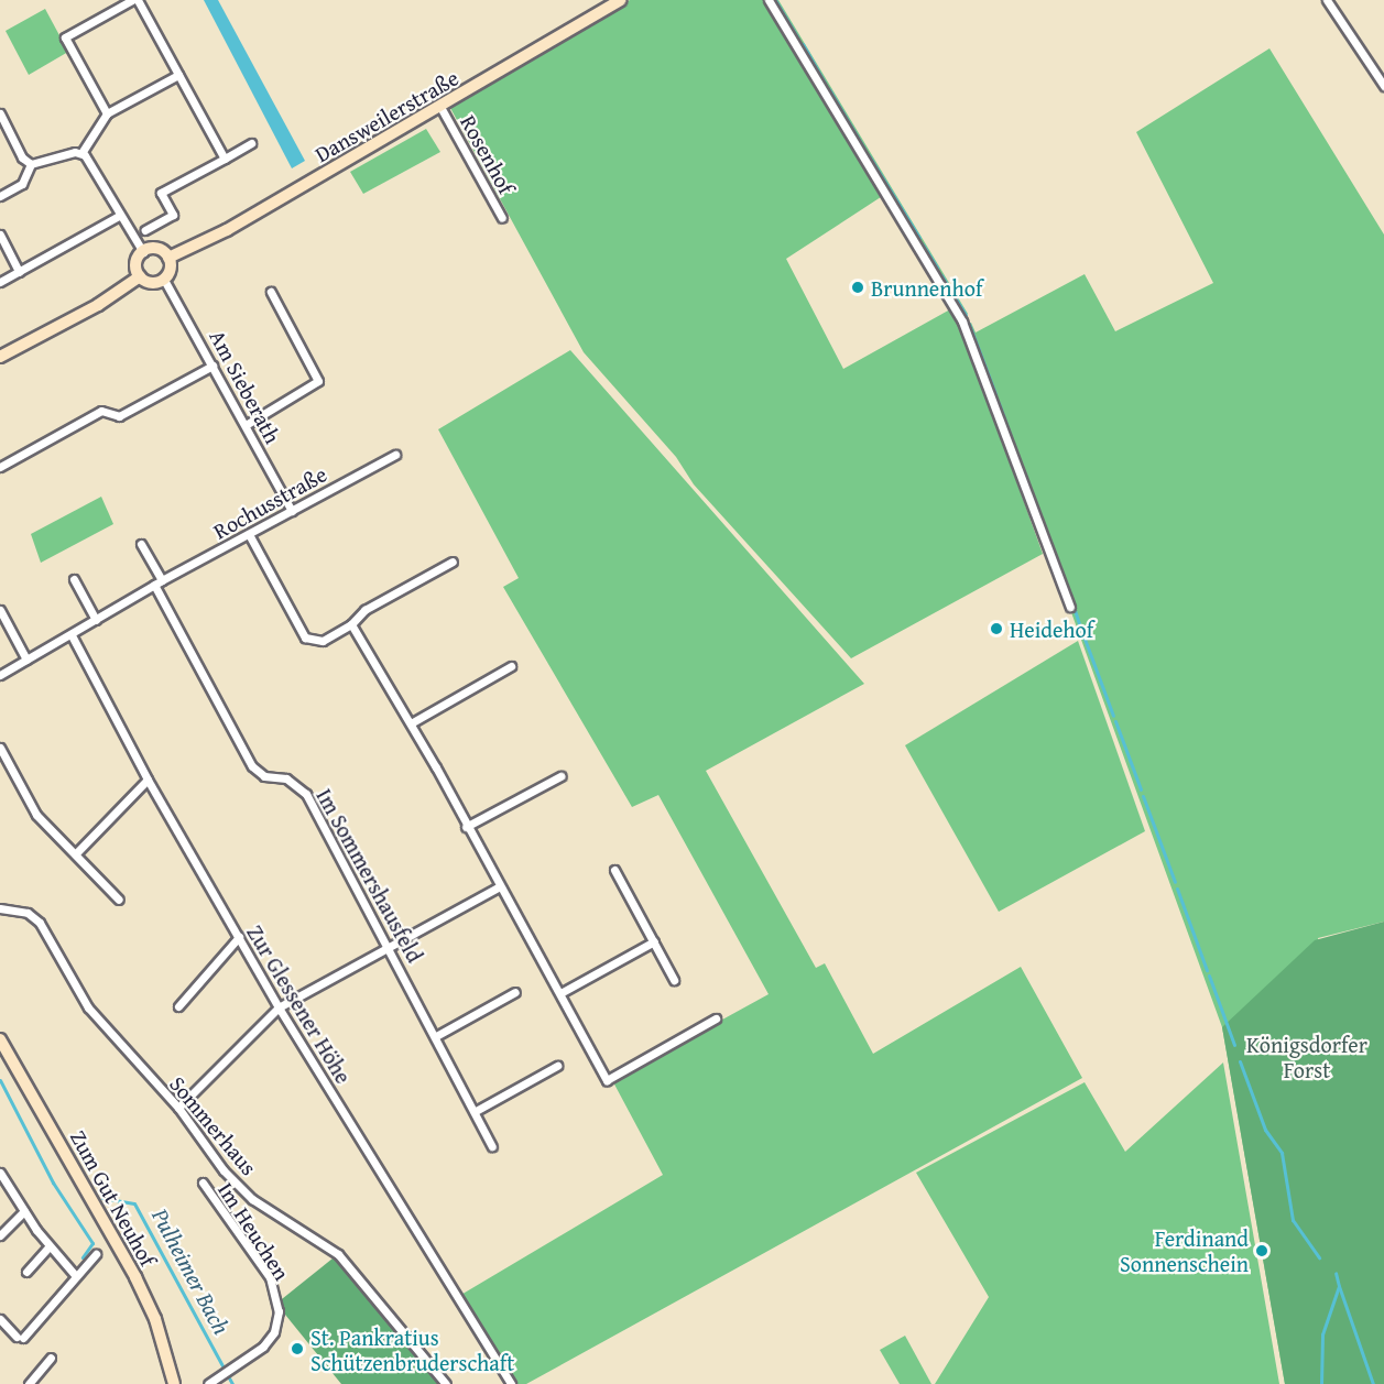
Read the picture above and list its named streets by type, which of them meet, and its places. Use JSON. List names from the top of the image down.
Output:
{
  "streets": {
    "main road": ["Dansweilerstraße", "Zum Gut Neuhof"],
    "street": [
      "Rosenhof",
      "Am Sieberath",
      "Rochusstraße",
      "Im Sommershausfeld",
      "Zur Glessener Höhe",
      "Sommerhaus",
      "Im Heuchen"
    ]
  },
  "crossings": [
    ["Dansweilerstraße", "Rosenhof"],
    ["Dansweilerstraße", "Am Sieberath"],
    ["Am Sieberath", "Rochusstraße"],
    ["Rochusstraße", "Im Sommershausfeld"],
    ["Rochusstraße", "Zur Glessener Höhe"]
  ],
  "water": ["Pulheimer Bach"],
  "parks": ["Königsdorfer Forst"],
  "places": [
    "Brunnenhof",
    "Heidehof",
    "Ferdinand Sonnenschein",
    "St. Pankratius Schützenbruderschaft"
  ]
}
